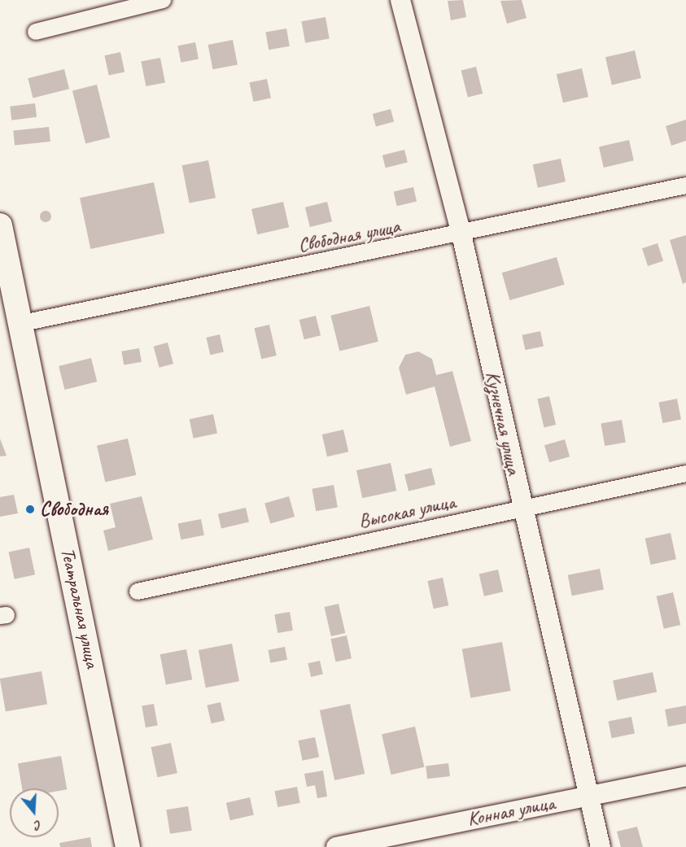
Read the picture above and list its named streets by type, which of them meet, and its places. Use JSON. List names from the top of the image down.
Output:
{
  "streets": {
    "main road": ["Театральная улица"],
    "street": [
      "Свободная улица",
      "Кузнечная улица",
      "Высокая улица",
      "Конная улица"
    ]
  },
  "crossings": [
    ["Свободная улица", "Кузнечная улица"],
    ["Свободная улица", "Театральная улица"],
    ["Кузнечная улица", "Высокая улица"],
    ["Кузнечная улица", "Конная улица"]
  ],
  "places": ["Свободная"],
  "north": "bottom"
}
